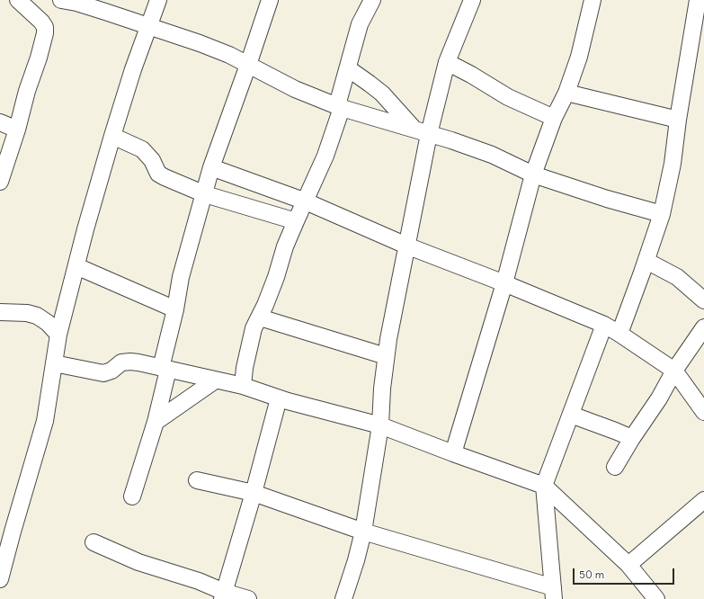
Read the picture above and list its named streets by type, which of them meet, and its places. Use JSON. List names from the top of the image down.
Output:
{
  "scale_bar": "50 m"
}
